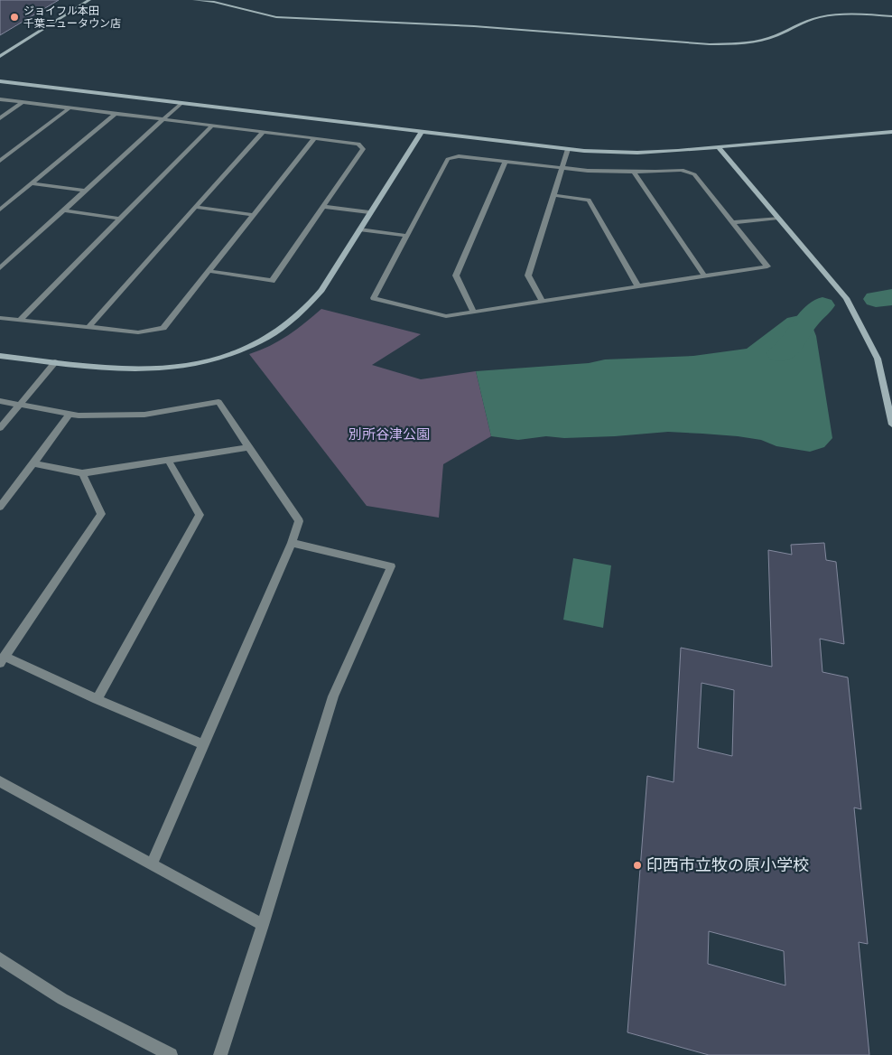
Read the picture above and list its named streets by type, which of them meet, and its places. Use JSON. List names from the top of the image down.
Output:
{
  "parks": ["別所谷津公園"],
  "places": ["ジョイフル本田 千葉ニュータウン店", "印西市立牧の原小学校"]
}
